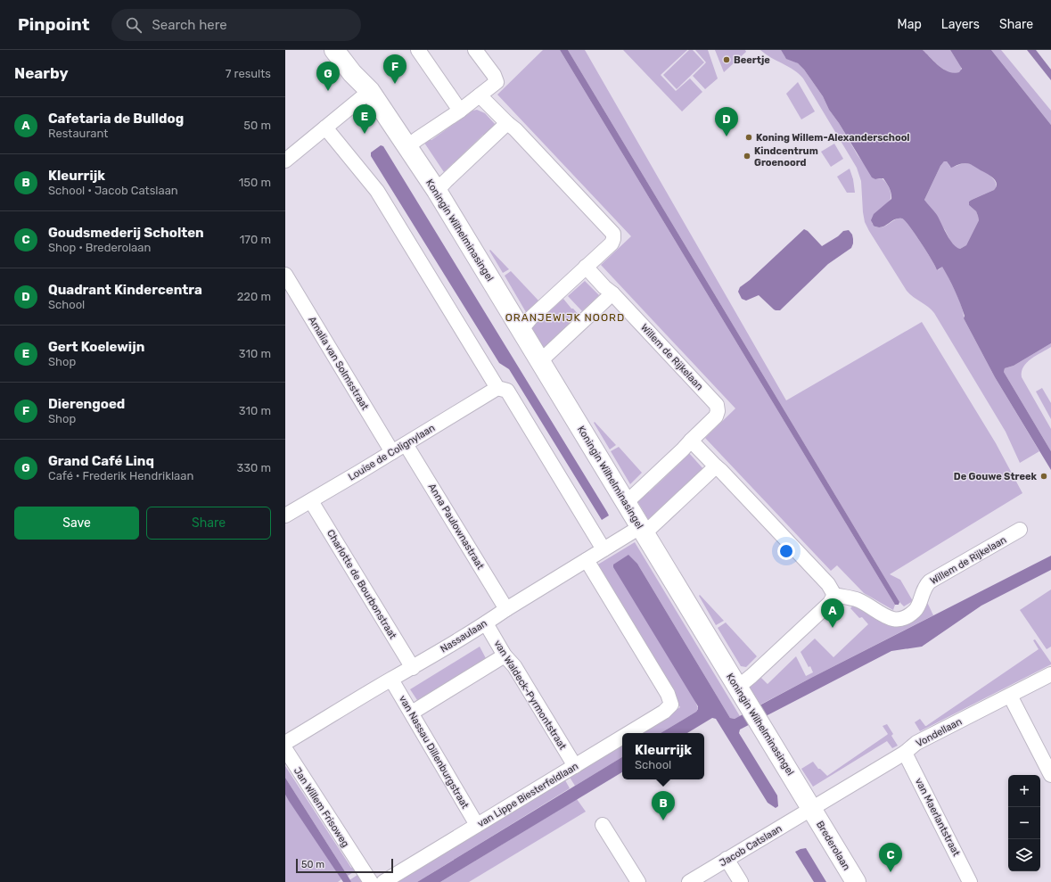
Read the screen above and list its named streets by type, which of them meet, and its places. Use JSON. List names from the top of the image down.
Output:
{
  "streets": {
    "street": [
      "Koningin Wilhelminasingel",
      "Willem de Rijkelaan",
      "Amalia van Solmsstraat",
      "Louise de Colignylaan",
      "Anna Paulownastraat",
      "Charlotte de Bourbonstraat",
      "Nassaulaan",
      "van Waldeck-Pyrmontstraat",
      "Vondellaan",
      "van Nassau Dillenburgstraat",
      "van Lippe Biesterfeldlaan",
      "Jan Willem Frisoweg",
      "van Maerlantstraat",
      "Jacob Catslaan",
      "Brederolaan"
    ]
  },
  "crossings": [
    ["Koningin Wilhelminasingel", "Willem de Rijkelaan"],
    ["Koningin Wilhelminasingel", "Nassaulaan"],
    ["Koningin Wilhelminasingel", "Vondellaan"],
    ["Koningin Wilhelminasingel", "Jacob Catslaan"],
    ["Koningin Wilhelminasingel", "Brederolaan"],
    ["Amalia van Solmsstraat", "Louise de Colignylaan"],
    ["Louise de Colignylaan", "Anna Paulownastraat"],
    ["Louise de Colignylaan", "Charlotte de Bourbonstraat"],
    ["Anna Paulownastraat", "Nassaulaan"],
    ["Charlotte de Bourbonstraat", "Nassaulaan"],
    ["Nassaulaan", "van Waldeck-Pyrmontstraat"],
    ["Nassaulaan", "van Nassau Dillenburgstraat"],
    ["Nassaulaan", "van Lippe Biesterfeldlaan"],
    ["van Waldeck-Pyrmontstraat", "van Lippe Biesterfeldlaan"],
    ["Vondellaan", "van Maerlantstraat"],
    ["Vondellaan", "Jacob Catslaan"],
    ["Vondellaan", "Brederolaan"],
    ["van Nassau Dillenburgstraat", "van Lippe Biesterfeldlaan"],
    ["Jacob Catslaan", "Brederolaan"]
  ],
  "districts": ["ORANJEWIJK NOORD"],
  "places": [
    "Beertje",
    "Koning Willem-Alexanderschool",
    "Kindcentrum Groenoord",
    "De Gouwe Streek"
  ],
  "scale_bar": "50 m",
  "page": {
    "header": "Pinpoint",
    "search": "Search here",
    "nav": ["Map", "Layers", "Share"],
    "heading": ["Nearby", "7 results"],
    "pins": [
      "F",
      "G",
      "E",
      "D",
      "A",
      "B",
      "C"
    ],
    "list": [
      {
        "mark": "A",
        "name": "Cafetaria de Bulldog",
        "note": "Restaurant",
        "value": "50 m"
      },
      {
        "mark": "B",
        "name": "Kleurrijk",
        "note": "School · Jacob Catslaan",
        "value": "150 m"
      },
      {
        "mark": "C",
        "name": "Goudsmederij Scholten",
        "note": "Shop · Brederolaan",
        "value": "170 m"
      },
      {
        "mark": "D",
        "name": "Quadrant Kindercentra",
        "note": "School",
        "value": "220 m"
      },
      {
        "mark": "E",
        "name": "Gert Koelewijn",
        "note": "Shop",
        "value": "310 m"
      },
      {
        "mark": "F",
        "name": "Dierengoed",
        "note": "Shop",
        "value": "310 m"
      },
      {
        "mark": "G",
        "name": "Grand Café Linq",
        "note": "Café · Frederik Hendriklaan",
        "value": "330 m"
      }
    ],
    "buttons": ["Save", "Share"],
    "popup": ["Kleurrijk", "School"],
    "map_buttons": ["+", "−"],
    "scale": "50 m"
  }
}
